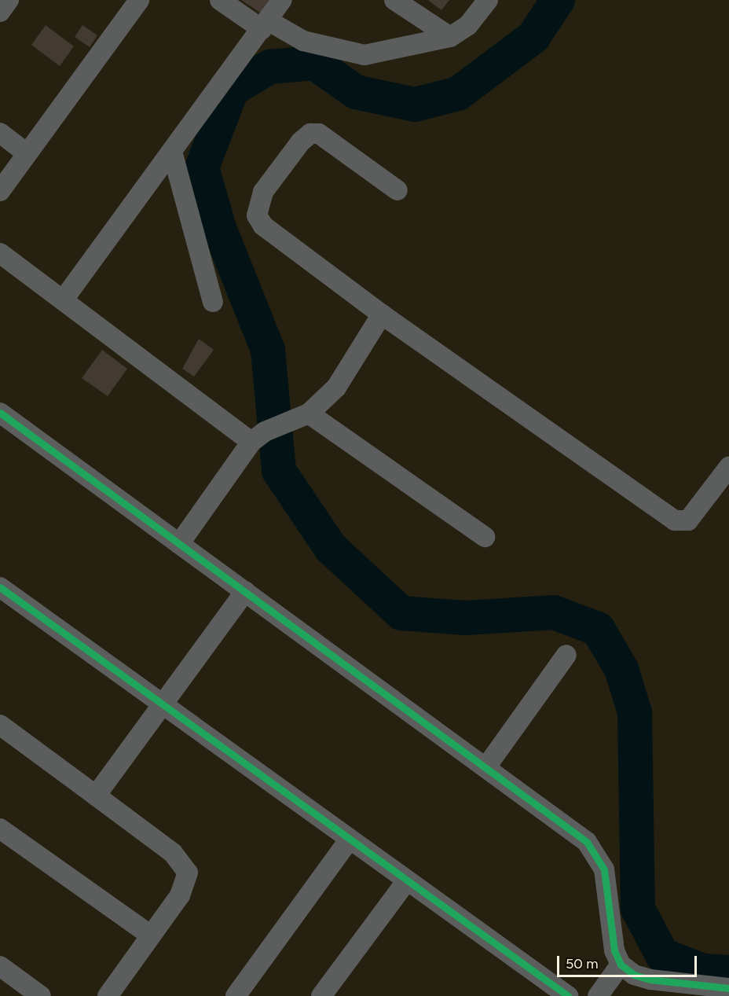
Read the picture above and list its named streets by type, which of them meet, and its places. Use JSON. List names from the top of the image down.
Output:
{
  "scale_bar": "50 m"
}
